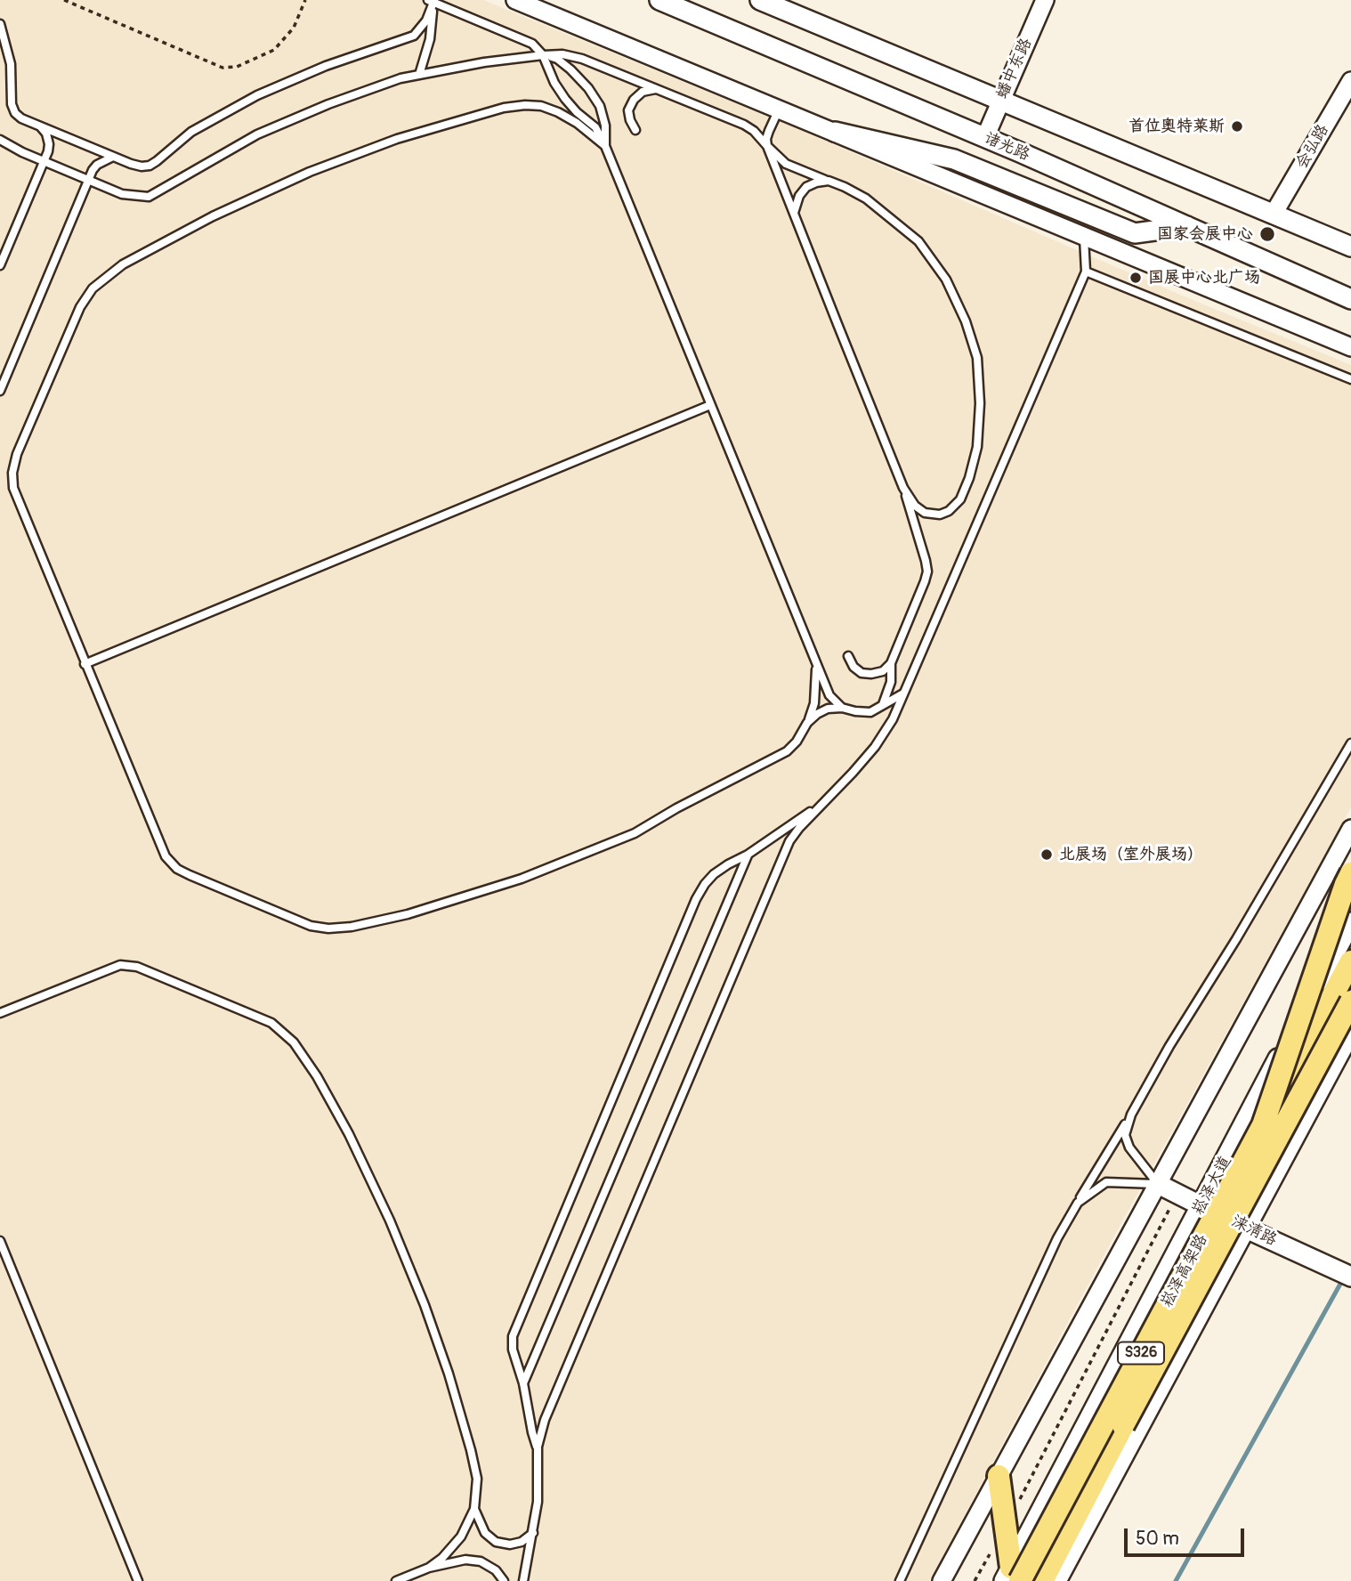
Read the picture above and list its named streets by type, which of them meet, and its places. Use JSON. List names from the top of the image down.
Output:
{
  "streets": {
    "main road": [
      "诸光路",
      "崧泽大道",
      "涞清路",
      "崧泽高架路",
      "S326"
    ],
    "street": ["蟠中东路", "会弘路"]
  },
  "crossings": [
    ["蟠中东路", "诸光路"],
    ["崧泽大道", "涞清路"],
    ["崧泽大道", "崧泽高架路"]
  ],
  "places": [
    "首位奥特莱斯",
    "国家会展中心",
    "国展中心北广场",
    "北展场（室外展场）"
  ],
  "scale_bar": "50 m"
}
